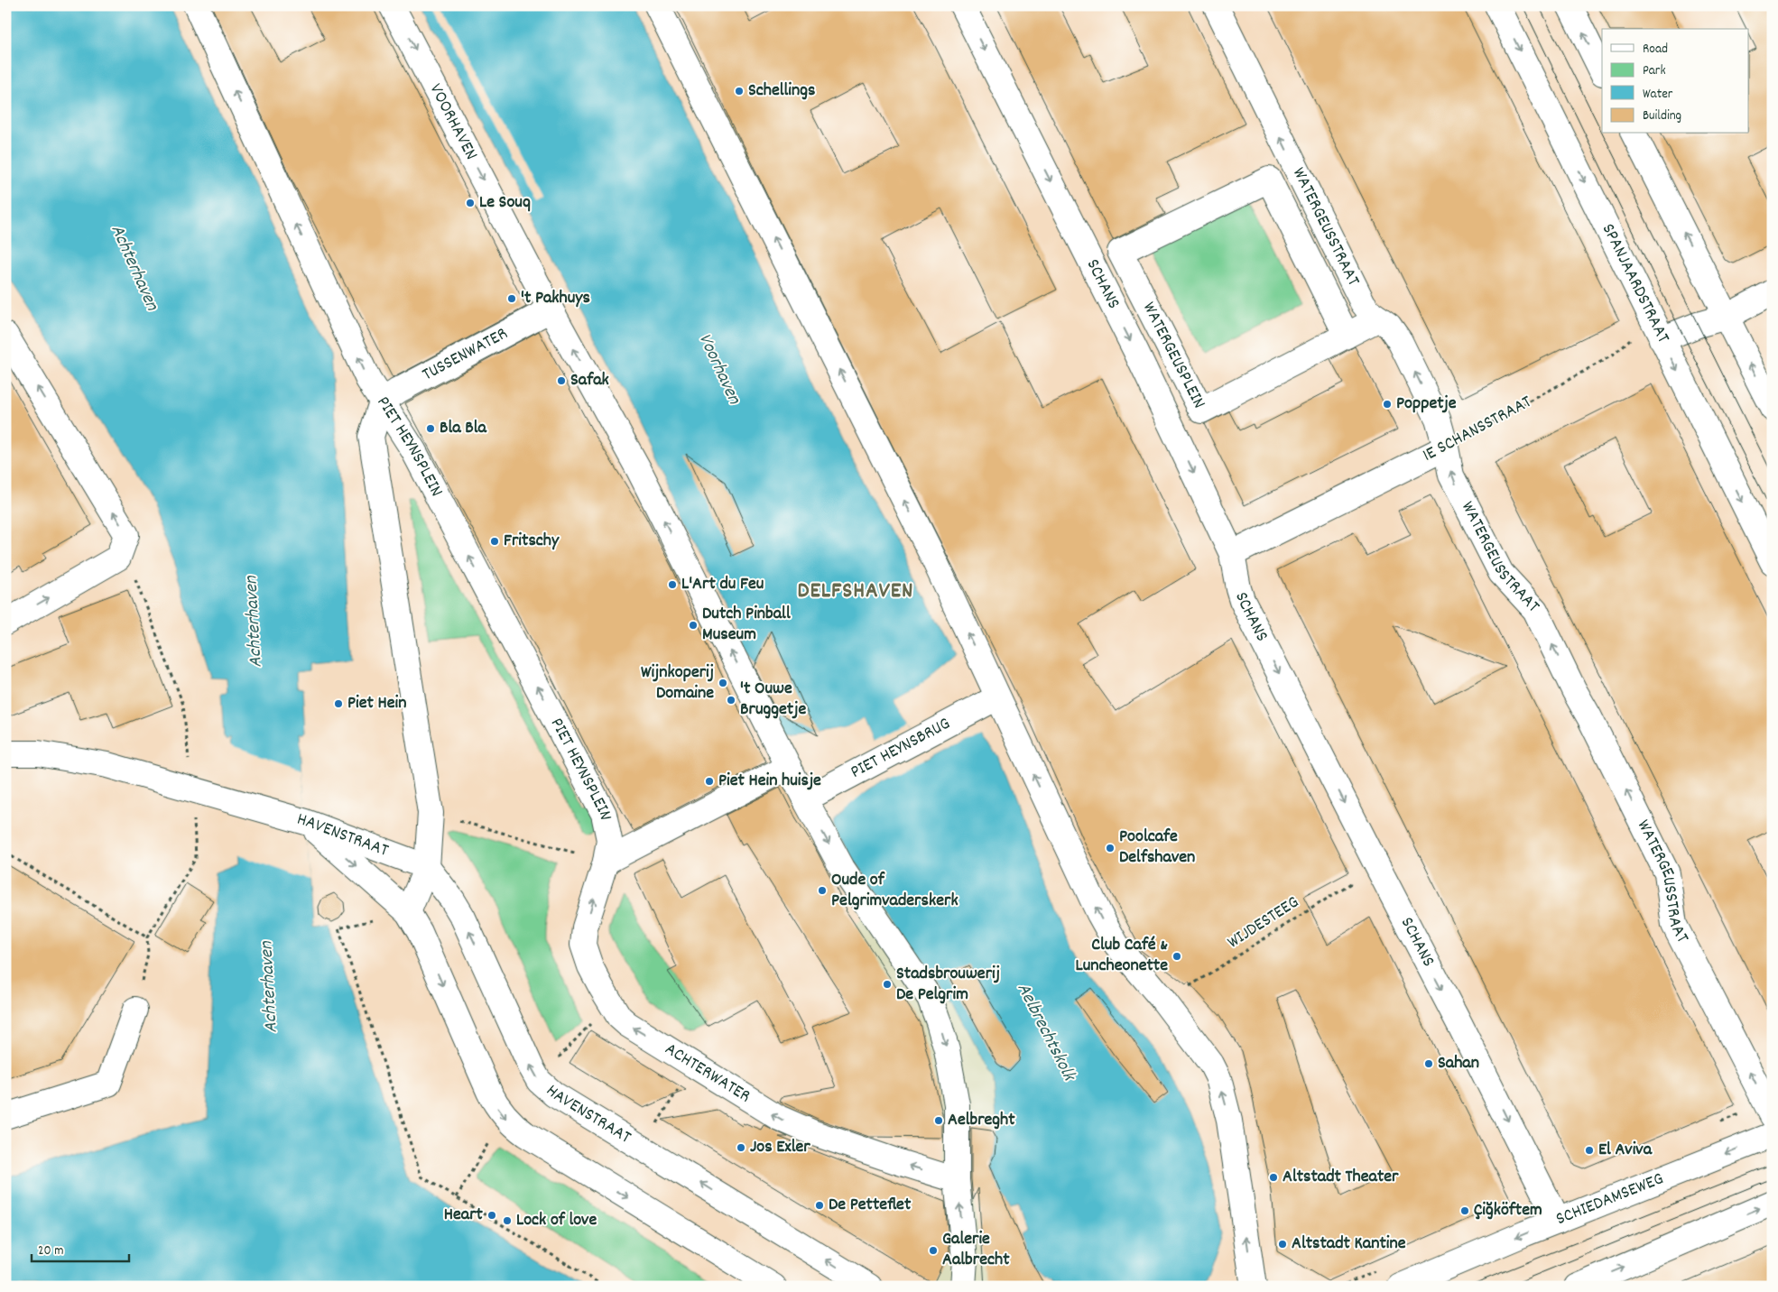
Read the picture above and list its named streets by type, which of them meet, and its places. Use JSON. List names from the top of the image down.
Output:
{
  "streets": {
    "street": [
      "VOORHAVEN",
      "WATERGEUSSTRAAT",
      "SCHANS",
      "SPANJAARDSTRAAT",
      "WATERGEUSPLEIN",
      "TUSSENWATER",
      "1E SCHANSSTRAAT",
      "PIET HEYNSPLEIN",
      "PIET HEYNSBRUG",
      "HAVENSTRAAT",
      "ACHTERWATER",
      "SCHIEDAMSEWEG"
    ],
    "path": ["WIJDESTEEG"]
  },
  "crossings": [
    ["VOORHAVEN", "TUSSENWATER"],
    ["WATERGEUSSTRAAT", "WATERGEUSPLEIN"],
    ["WATERGEUSSTRAAT", "1E SCHANSSTRAAT"],
    ["SCHANS", "1E SCHANSSTRAAT"],
    ["SCHANS", "WIJDESTEEG"],
    ["SCHANS", "SCHIEDAMSEWEG"],
    ["SPANJAARDSTRAAT", "1E SCHANSSTRAAT"],
    ["TUSSENWATER", "PIET HEYNSPLEIN"],
    ["PIET HEYNSPLEIN", "HAVENSTRAAT"],
    ["PIET HEYNSPLEIN", "ACHTERWATER"]
  ],
  "one_way": ["WATERGEUSSTRAAT", "SCHANS", "ACHTERWATER"],
  "districts": ["DELFSHAVEN"],
  "water": ["Achterhaven", "Voorhaven", "Aelbrechtskolk"],
  "places": [
    "Schellings",
    "Le Souq",
    "'t Pakhuys",
    "Safak",
    "Poppetje",
    "Bla Bla",
    "Fritschy",
    "L'Art du Feu",
    "Dutch Pinball Museum",
    "Wijnkoperij Domaine",
    "'t Ouwe Bruggetje",
    "Piet Hein",
    "Piet Hein huisje",
    "Poolcafe Delfshaven",
    "Oude of Pelgrimvaderskerk",
    "Club Café & Luncheonette",
    "Stadsbrouwerij De Pelgrim",
    "Sahan",
    "Aelbreght",
    "Jos Exler",
    "El Aviva",
    "Altstadt Theater",
    "De Petteflet",
    "Çiğköftem",
    "Heart",
    "Lock of love",
    "Altstadt Kantine",
    "Galerie Aalbrecht"
  ],
  "legend": [
    "Road",
    "Park",
    "Water",
    "Building"
  ],
  "scale_bar": "20 m"
}
